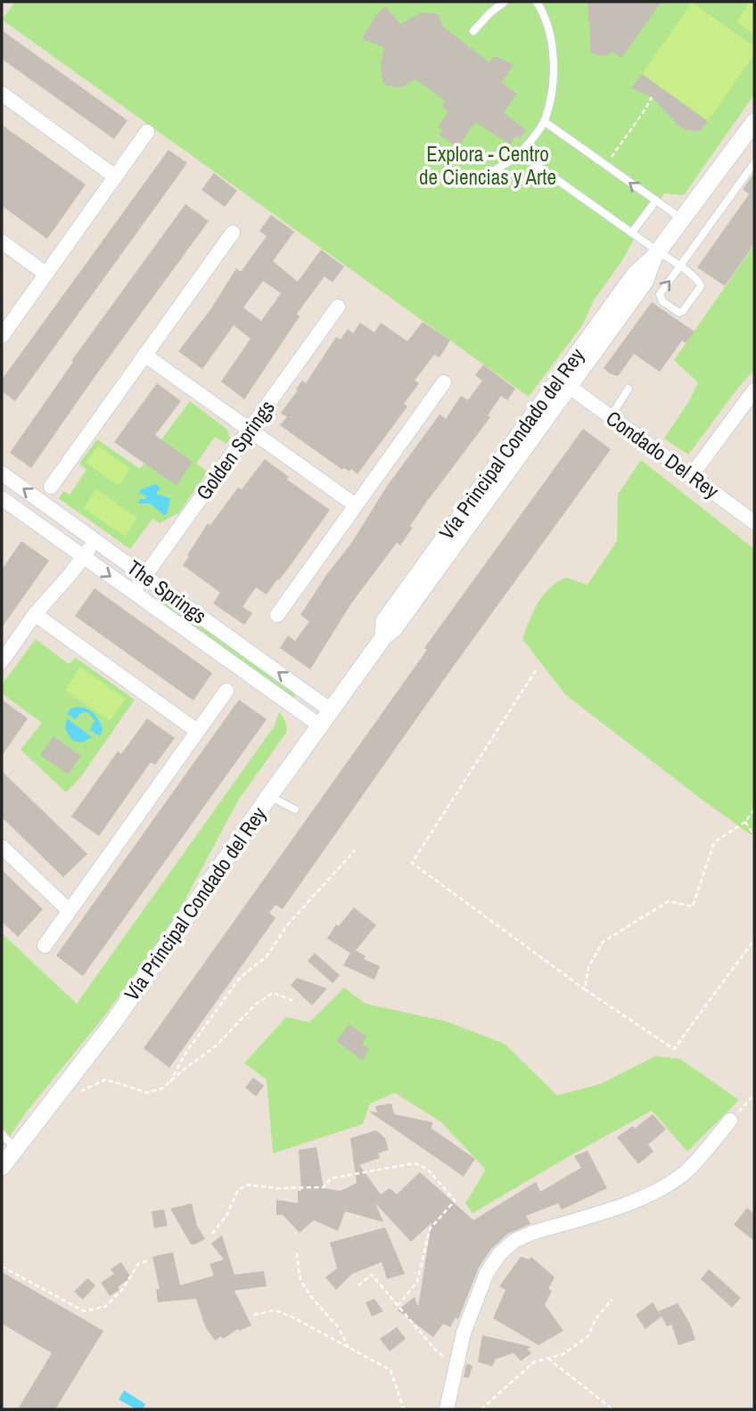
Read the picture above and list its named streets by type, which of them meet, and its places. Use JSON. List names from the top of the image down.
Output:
{
  "streets": {
    "street": [
      "Vía Principal Condado del Rey",
      "Golden Springs",
      "Condado Del Rey",
      "The Springs"
    ]
  },
  "crossings": [
    ["Vía Principal Condado del Rey", "Condado Del Rey"],
    ["Vía Principal Condado del Rey", "The Springs"],
    ["Golden Springs", "The Springs"]
  ],
  "parks": ["Explora - Centro de Ciencias y Arte"]
}
